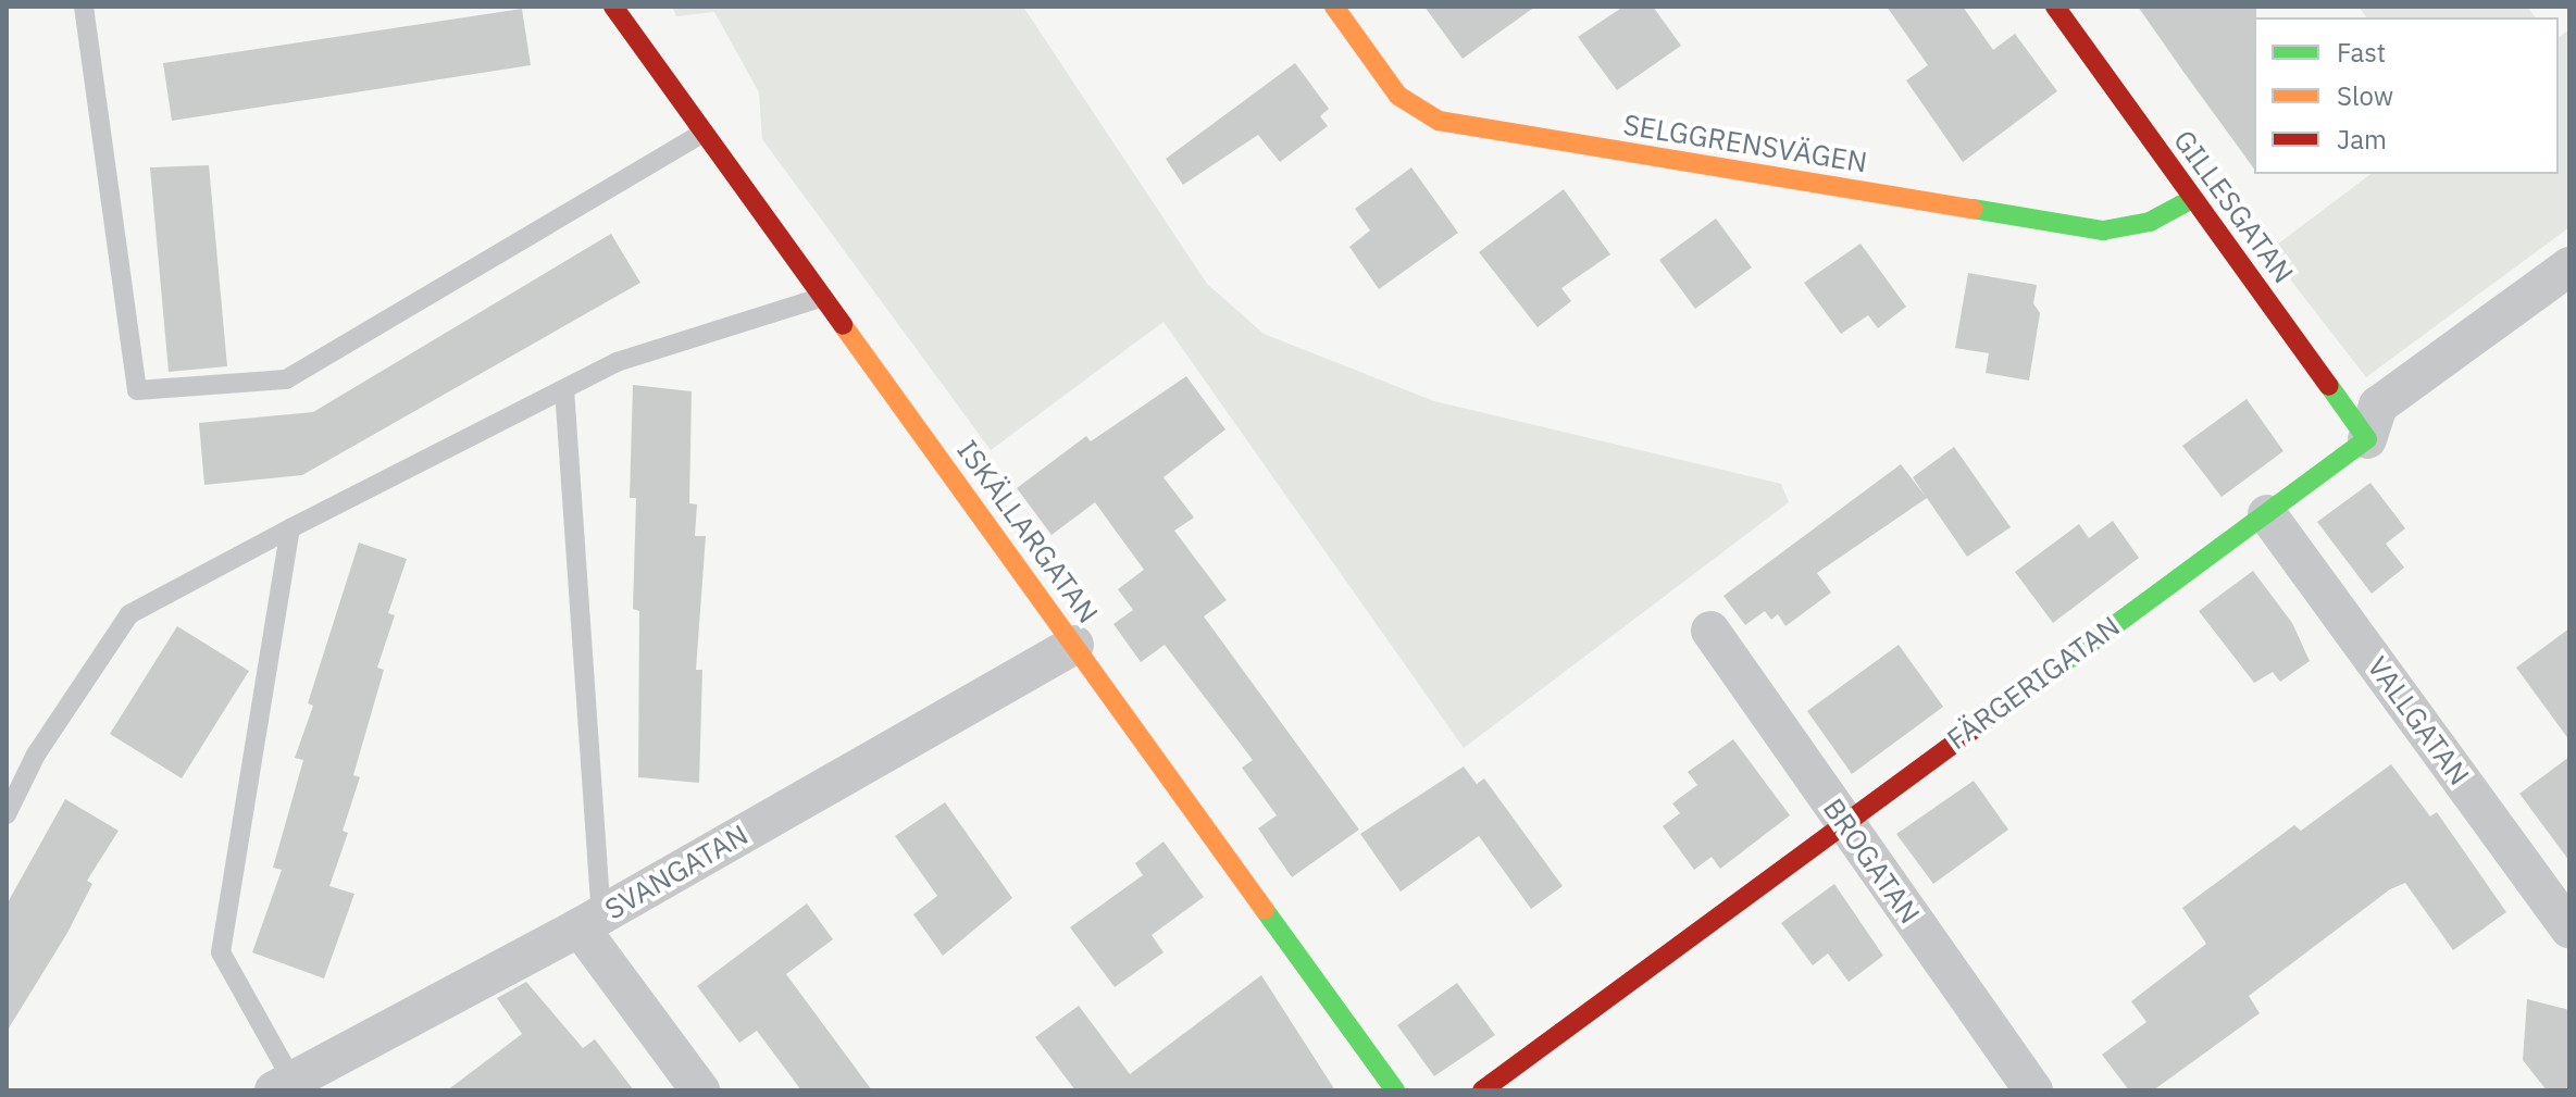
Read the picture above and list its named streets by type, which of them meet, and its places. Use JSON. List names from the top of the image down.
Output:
{
  "streets": {
    "street": [
      "SELGGRENSVÄGEN",
      "GILLESGATAN",
      "ISKÄLLARGATAN",
      "FÄRGERIGATAN",
      "VALLGATAN",
      "BROGATAN",
      "SVANGATAN"
    ]
  },
  "crossings": [
    ["SELGGRENSVÄGEN", "GILLESGATAN"],
    ["GILLESGATAN", "FÄRGERIGATAN"],
    ["ISKÄLLARGATAN", "SVANGATAN"],
    ["FÄRGERIGATAN", "VALLGATAN"],
    ["FÄRGERIGATAN", "BROGATAN"]
  ],
  "legend": ["Fast", "Slow", "Jam"]
}
